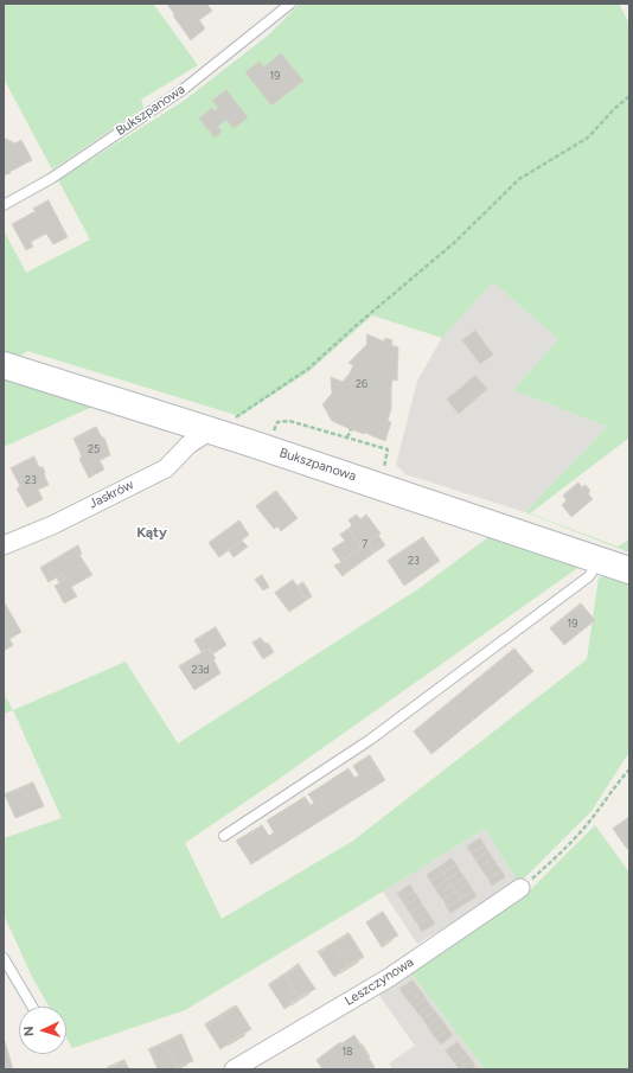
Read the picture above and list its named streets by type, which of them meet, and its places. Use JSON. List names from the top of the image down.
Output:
{
  "streets": {
    "street": ["Bukszpanowa", "Jaskrów", "Leszczynowa"]
  },
  "crossings": [
    ["Bukszpanowa", "Jaskrów"]
  ],
  "districts": ["Kąty"],
  "house_numbers": [
    "19",
    "26",
    "25",
    "23",
    "7",
    "23",
    "19",
    "23d",
    "18"
  ],
  "north": "left"
}
